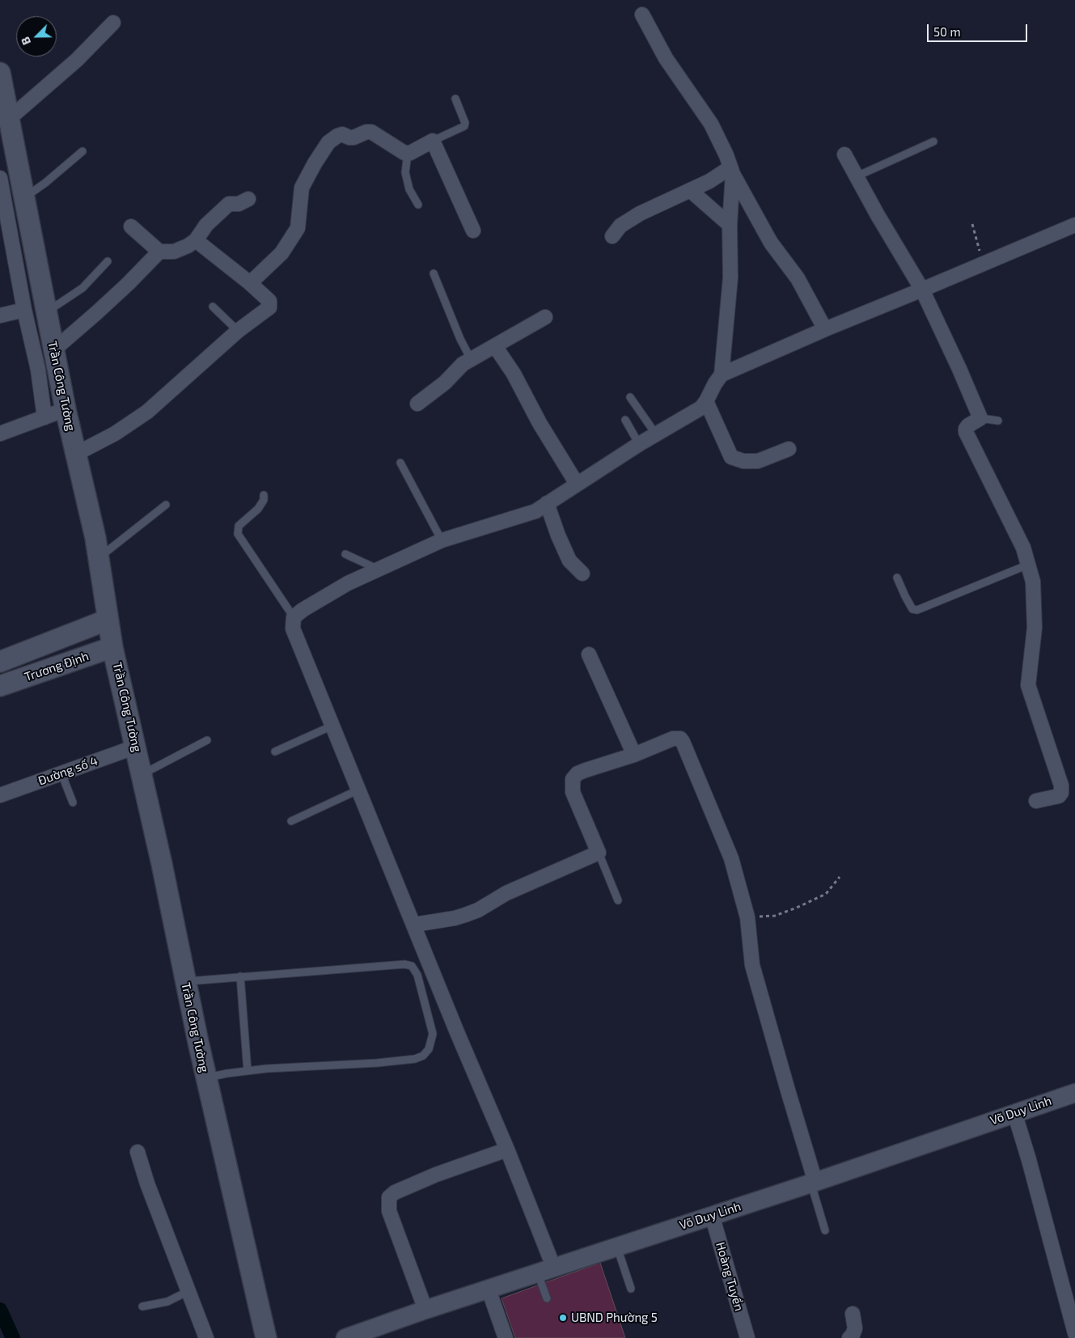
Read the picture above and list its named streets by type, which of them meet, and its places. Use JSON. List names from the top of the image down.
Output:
{
  "streets": {
    "main road": ["Trần Công Tường", "Trương Định"],
    "street": ["Đường số 4", "Võ Duy Linh", "Hoàng Tuyển"]
  },
  "crossings": [
    ["Trần Công Tường", "Trương Định"],
    ["Trần Công Tường", "Đường số 4"],
    ["Võ Duy Linh", "Hoàng Tuyển"]
  ],
  "places": ["UBND Phường 5"],
  "scale_bar": "50 m",
  "north": "bottom left"
}
